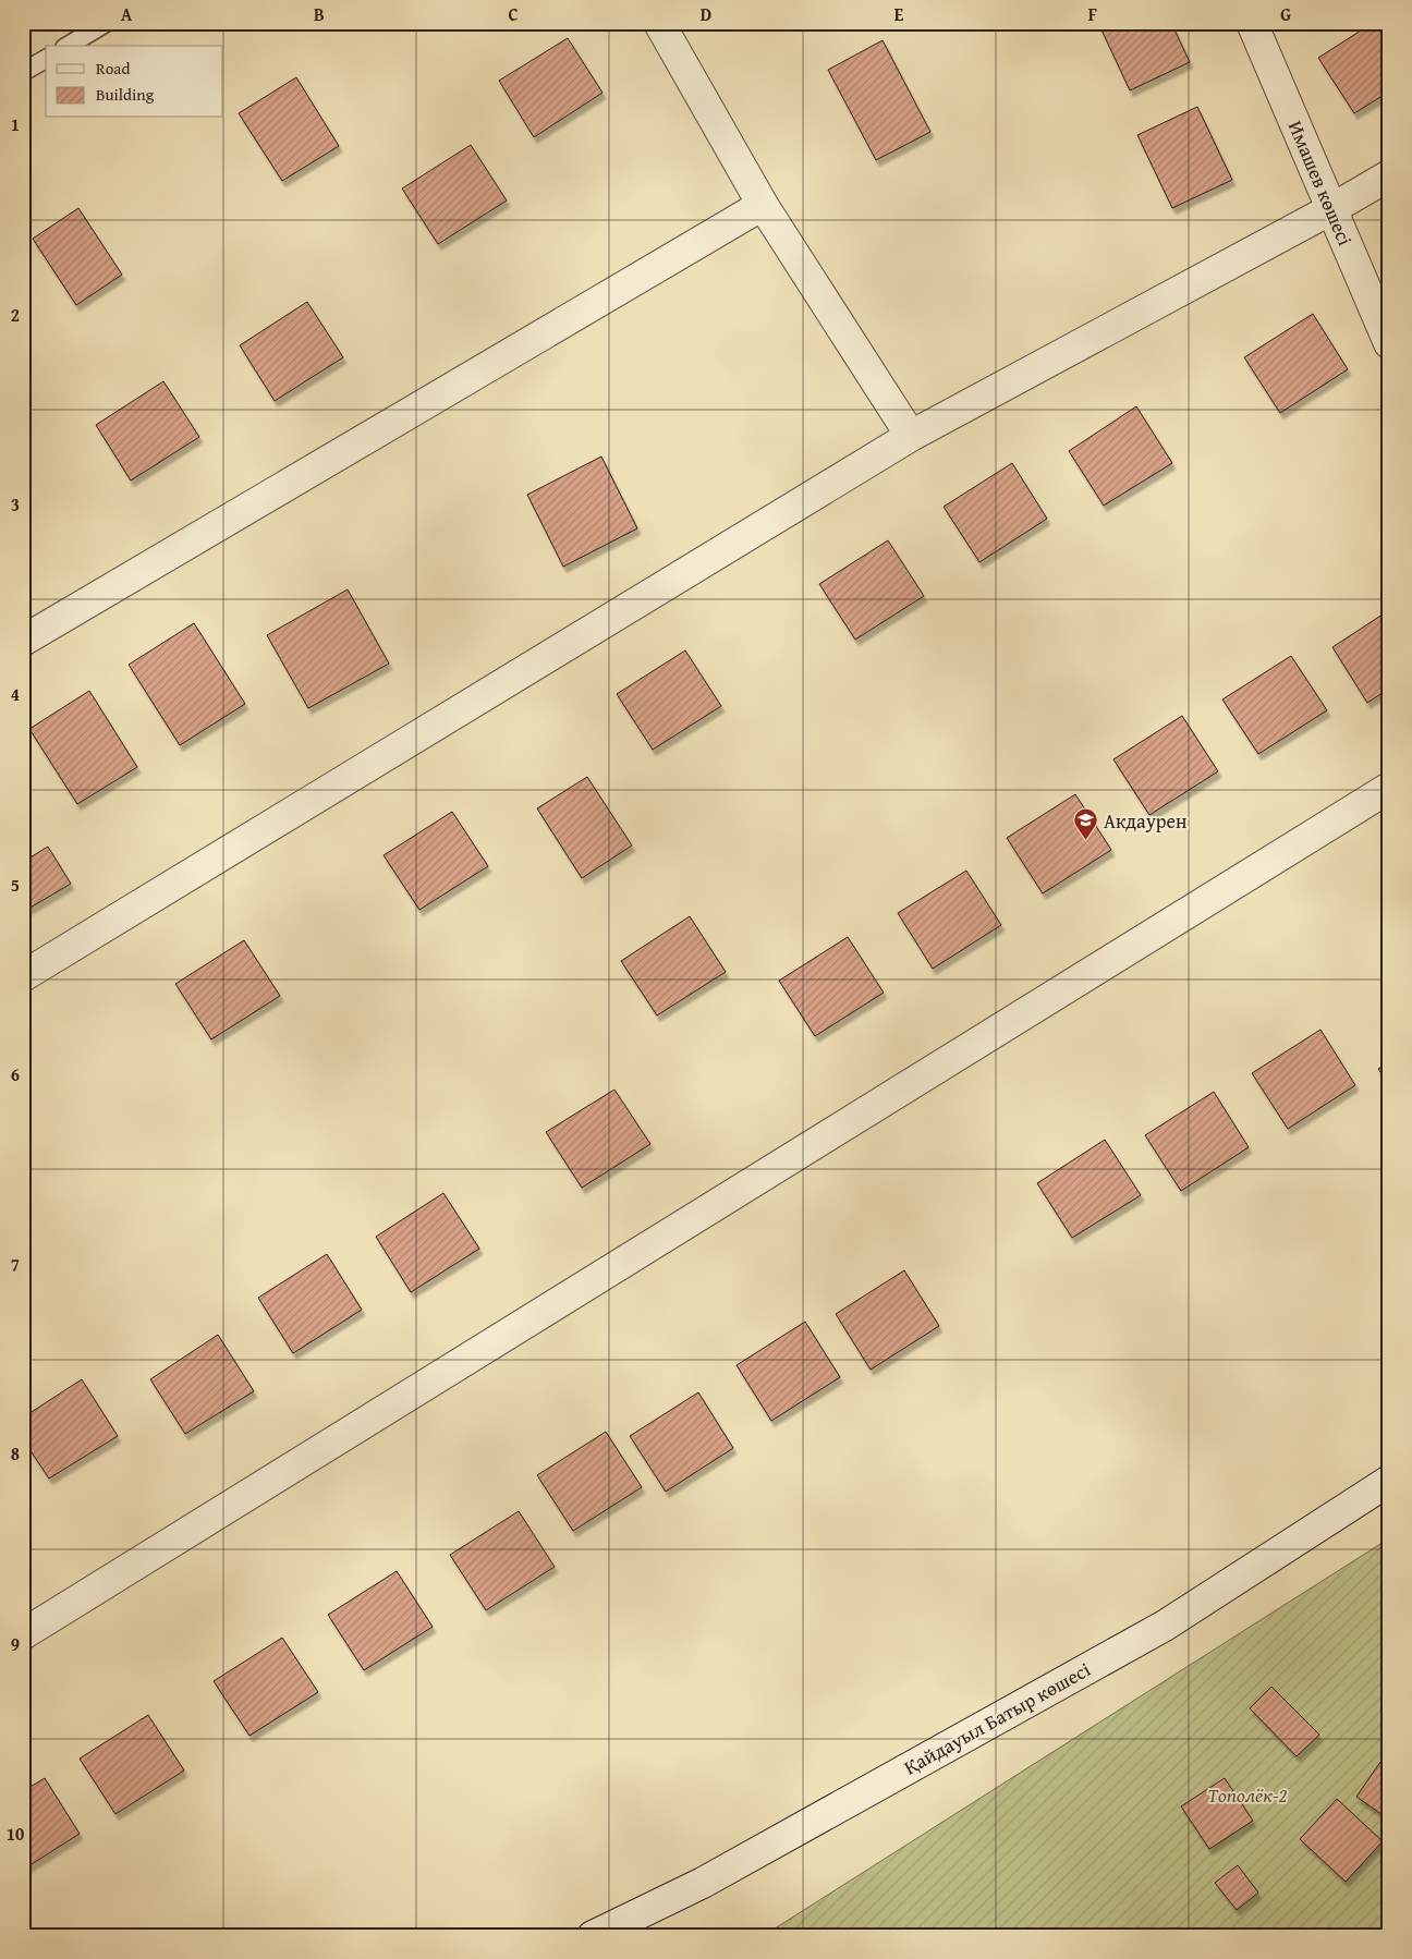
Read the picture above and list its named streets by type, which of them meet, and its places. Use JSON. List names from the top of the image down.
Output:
{
  "streets": {
    "street": ["Имашев көшесі", "Қайдауыл Батыр көшесі"]
  },
  "parks": ["Тополёк-2"],
  "places": {
    "school or university": ["Акдаурен"]
  },
  "legend": ["Road", "Building"],
  "grid": {
    "columns": [
      "A",
      "B",
      "C",
      "D",
      "E",
      "F",
      "G"
    ],
    "rows": [
      "1",
      "2",
      "3",
      "4",
      "5",
      "6",
      "7",
      "8",
      "9",
      "10"
    ]
  }
}
